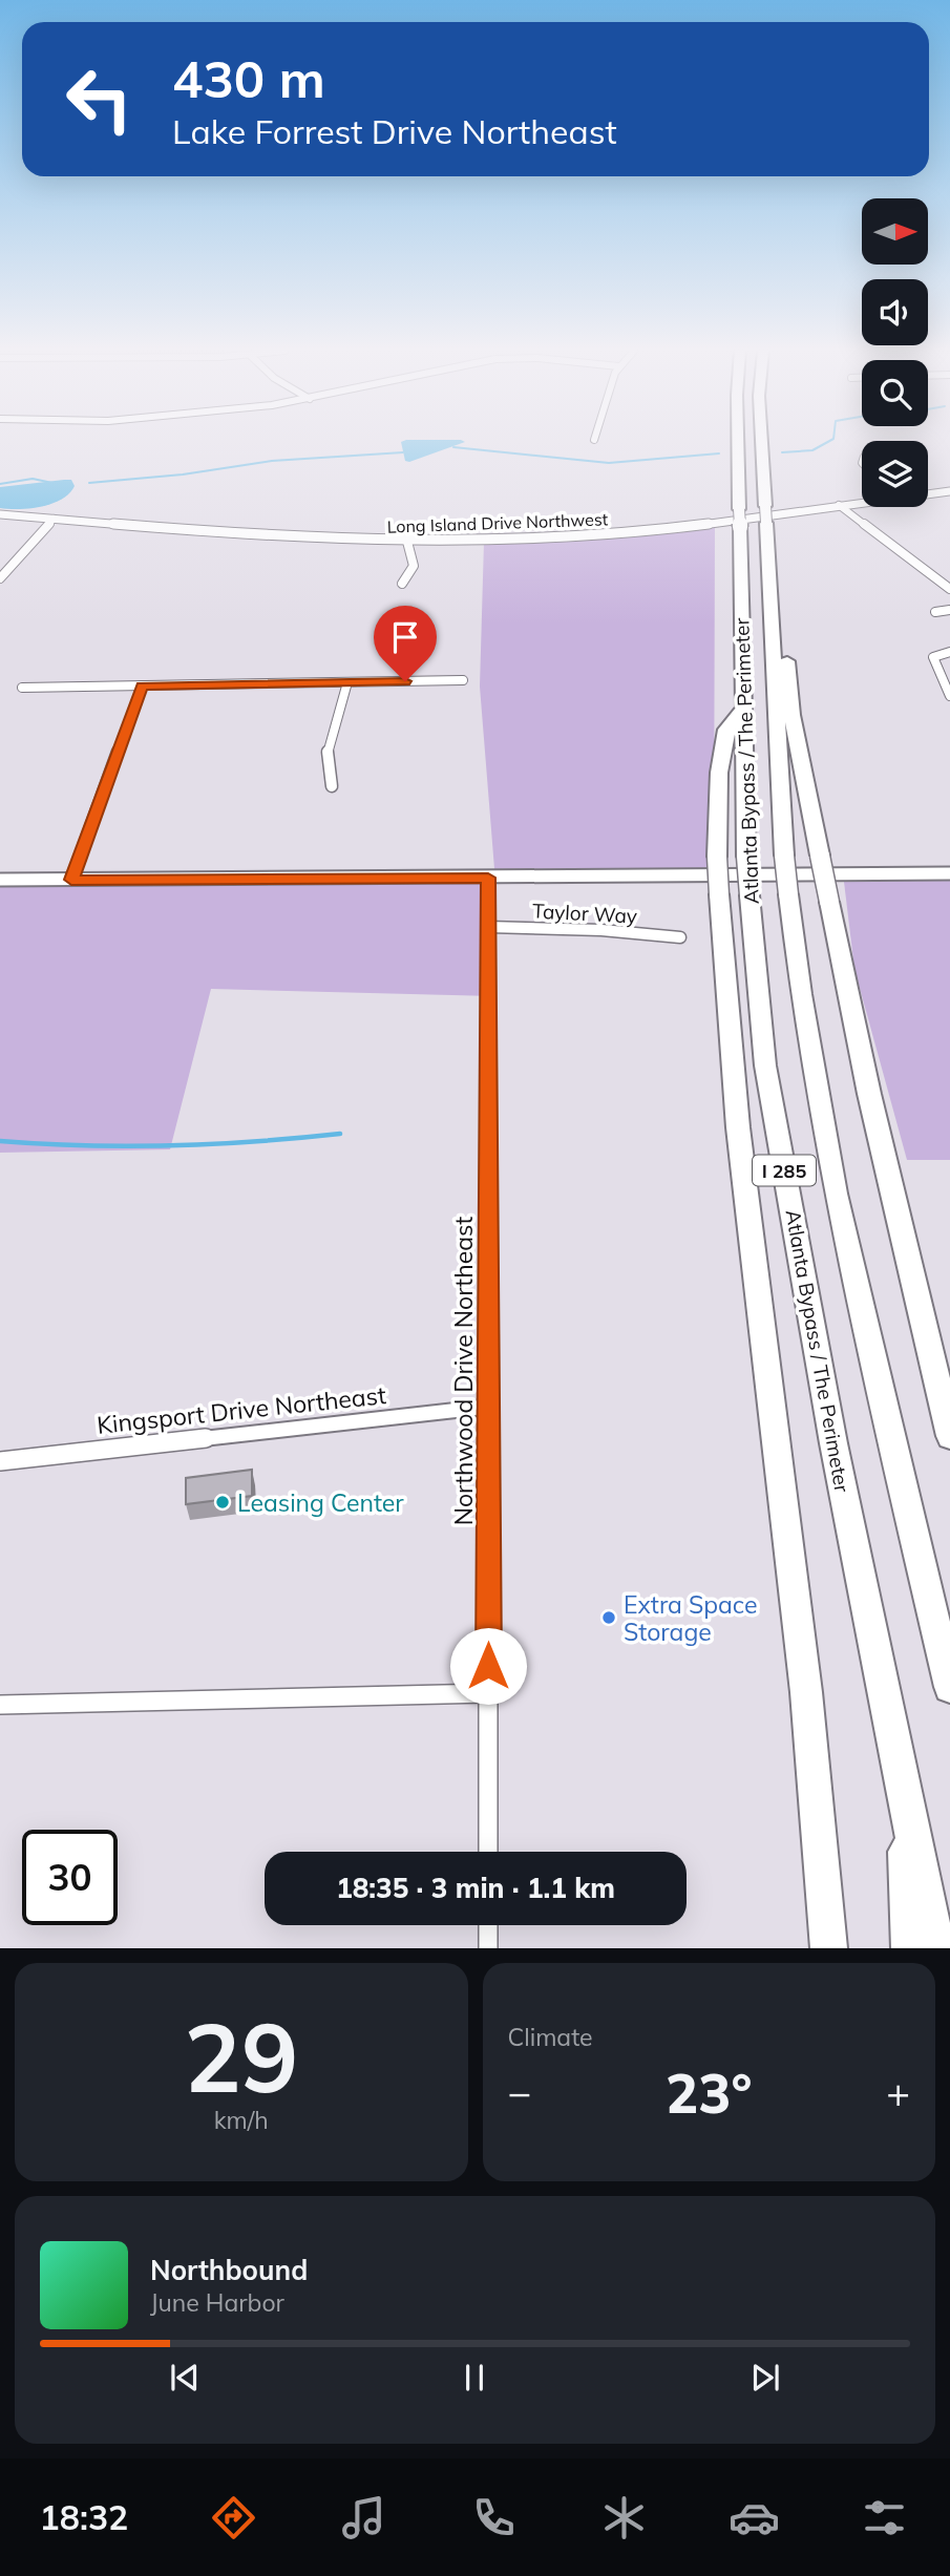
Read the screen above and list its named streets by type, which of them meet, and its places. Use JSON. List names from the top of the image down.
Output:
{
  "streets": {
    "highway": ["Atlanta Bypass / The Perimeter", "I 285"],
    "street": [
      "Long Island Drive Northwest",
      "Taylor Way",
      "Northwood Drive Northeast",
      "Kingsport Drive Northeast"
    ]
  },
  "crossings": [
    ["Taylor Way", "Northwood Drive Northeast"],
    ["Northwood Drive Northeast", "Kingsport Drive Northeast"]
  ],
  "places": ["Leasing Center", "Extra Space Storage"],
  "north": "right",
  "page": {
    "turn": ["430 m", "Lake Forrest Drive Northeast"],
    "limit": "30",
    "trip": "18:35 · 3 min · 1.1 km",
    "tile": [
      ["29", "km/h"],
      "Climate"
    ],
    "heat": ["−", "23°", "+"],
    "song": ["Northbound", "June Harbor"],
    "tabs": "18:32"
  }
}
